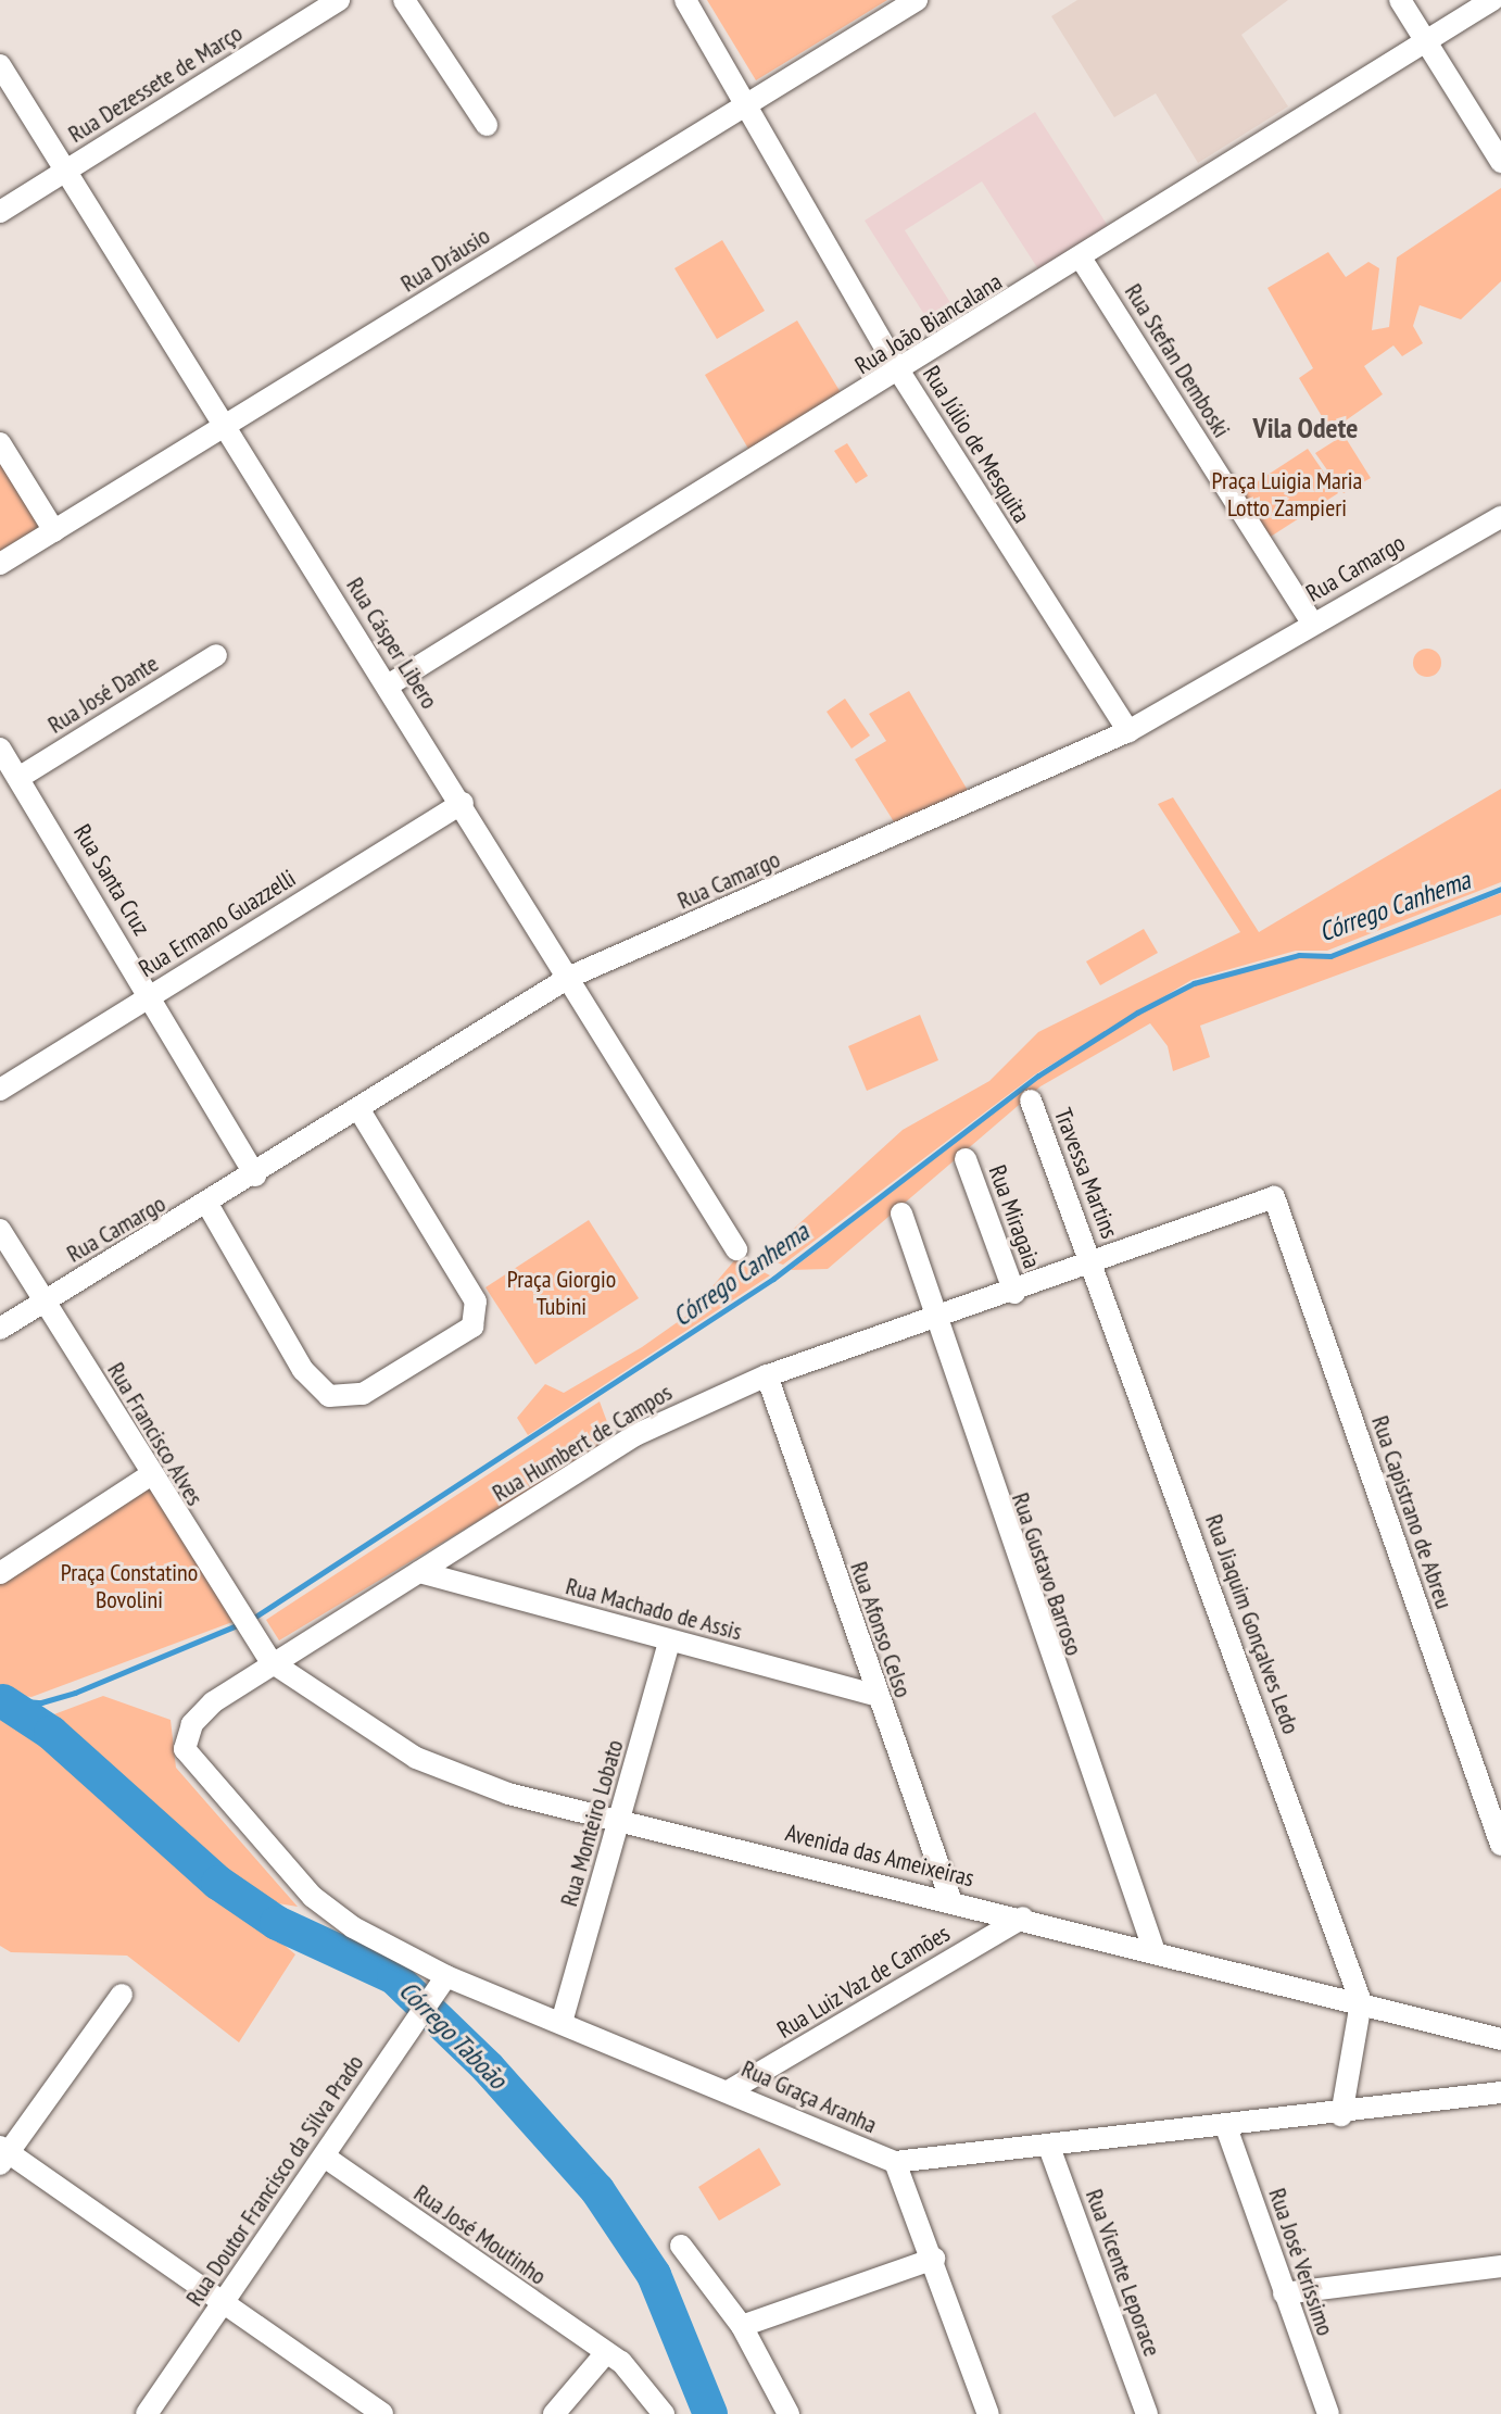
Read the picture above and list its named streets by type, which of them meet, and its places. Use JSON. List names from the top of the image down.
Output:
{
  "streets": {
    "street": [
      "Rua Dezessete de Março",
      "Rua Dráusio",
      "Rua João Biancalana",
      "Rua Stefan Demboski",
      "Rua Júlio de Mesquita",
      "Rua Camargo",
      "Rua Cásper Libero",
      "Rua José Dante",
      "Rua Santa Cruz",
      "Rua Ermano Guazzelli",
      "Travessa Martins",
      "Rua Miragaia",
      "Rua Francisco Alves",
      "Rua Humbert de Campos",
      "Rua Capistrano de Abreu",
      "Rua Gustavo Barroso",
      "Rua Machado de Assis",
      "Rua Jiaquim Gonçalves Ledo",
      "Rua Afonso Celso",
      "Rua Monteiro Lobato",
      "Avenida das Ameixeiras",
      "Rua Luiz Vaz de Camões",
      "Rua Graça Aranha",
      "Rua Doutor Francisco da Silva Prado",
      "Rua José Moutinho",
      "Rua José Veríssimo",
      "Rua Vicente Leporace"
    ]
  },
  "crossings": [
    ["Rua Dezessete de Março", "Rua Cásper Libero"],
    ["Rua Dráusio", "Rua Júlio de Mesquita"],
    ["Rua Dráusio", "Rua Cásper Libero"],
    ["Rua João Biancalana", "Rua Stefan Demboski"],
    ["Rua João Biancalana", "Rua Júlio de Mesquita"],
    ["Rua João Biancalana", "Rua Cásper Libero"],
    ["Rua Stefan Demboski", "Rua Camargo"],
    ["Rua Júlio de Mesquita", "Rua Camargo"],
    ["Rua Camargo", "Rua Cásper Libero"],
    ["Rua Camargo", "Rua Santa Cruz"],
    ["Rua Camargo", "Rua Francisco Alves"],
    ["Rua Cásper Libero", "Rua Ermano Guazzelli"],
    ["Rua José Dante", "Rua Santa Cruz"],
    ["Rua Santa Cruz", "Rua Ermano Guazzelli"],
    ["Travessa Martins", "Rua Humbert de Campos"],
    ["Travessa Martins", "Rua Jiaquim Gonçalves Ledo"],
    ["Rua Miragaia", "Rua Humbert de Campos"],
    ["Rua Francisco Alves", "Rua Humbert de Campos"],
    ["Rua Francisco Alves", "Avenida das Ameixeiras"],
    ["Rua Humbert de Campos", "Rua Capistrano de Abreu"],
    ["Rua Humbert de Campos", "Rua Gustavo Barroso"],
    ["Rua Humbert de Campos", "Rua Machado de Assis"],
    ["Rua Humbert de Campos", "Rua Jiaquim Gonçalves Ledo"],
    ["Rua Humbert de Campos", "Rua Afonso Celso"],
    ["Rua Humbert de Campos", "Avenida das Ameixeiras"],
    ["Rua Humbert de Campos", "Rua Graça Aranha"],
    ["Rua Gustavo Barroso", "Avenida das Ameixeiras"],
    ["Rua Machado de Assis", "Rua Afonso Celso"],
    ["Rua Machado de Assis", "Rua Monteiro Lobato"],
    ["Rua Jiaquim Gonçalves Ledo", "Avenida das Ameixeiras"],
    ["Rua Afonso Celso", "Avenida das Ameixeiras"],
    ["Rua Monteiro Lobato", "Avenida das Ameixeiras"],
    ["Rua Monteiro Lobato", "Rua Graça Aranha"],
    ["Avenida das Ameixeiras", "Rua Luiz Vaz de Camões"],
    ["Rua Luiz Vaz de Camões", "Rua Graça Aranha"],
    ["Rua Graça Aranha", "Rua Doutor Francisco da Silva Prado"],
    ["Rua Graça Aranha", "Rua José Veríssimo"],
    ["Rua Graça Aranha", "Rua Vicente Leporace"],
    ["Rua Doutor Francisco da Silva Prado", "Rua José Moutinho"]
  ],
  "districts": ["Vila Odete"],
  "water": ["Córrego Canhema", "Córrego Taboão"],
  "parks": ["Praça Luigia Maria Lotto Zampieri", "Praça Giorgio Tubini", "Praça Constatino Bovolini"]
}
